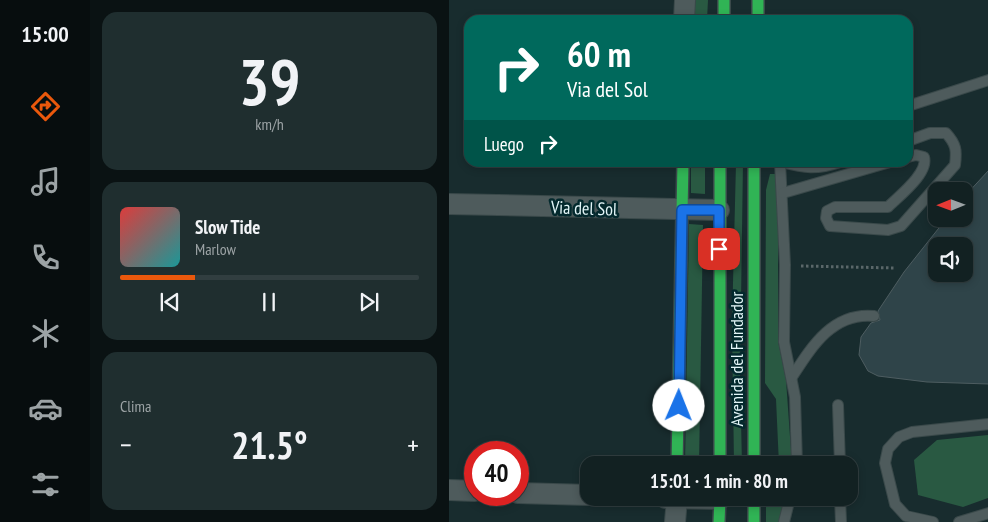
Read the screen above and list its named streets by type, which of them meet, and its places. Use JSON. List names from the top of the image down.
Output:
{
  "streets": {
    "main road": ["Avenida del Fundador"],
    "street": ["Via del Sol"]
  },
  "crossings": [
    ["Via del Sol", "Avenida del Fundador"]
  ],
  "north": "left",
  "page": {
    "tabs": "15:00",
    "tile": [
      ["39", "km/h"],
      "Clima"
    ],
    "turn": ["60 m", "Via del Sol"],
    "then": "Luego",
    "song": ["Slow Tide", "Marlow"],
    "heat": ["−", "21.5°", "+"],
    "limit": "40",
    "trip": "15:01 · 1 min · 80 m"
  }
}
